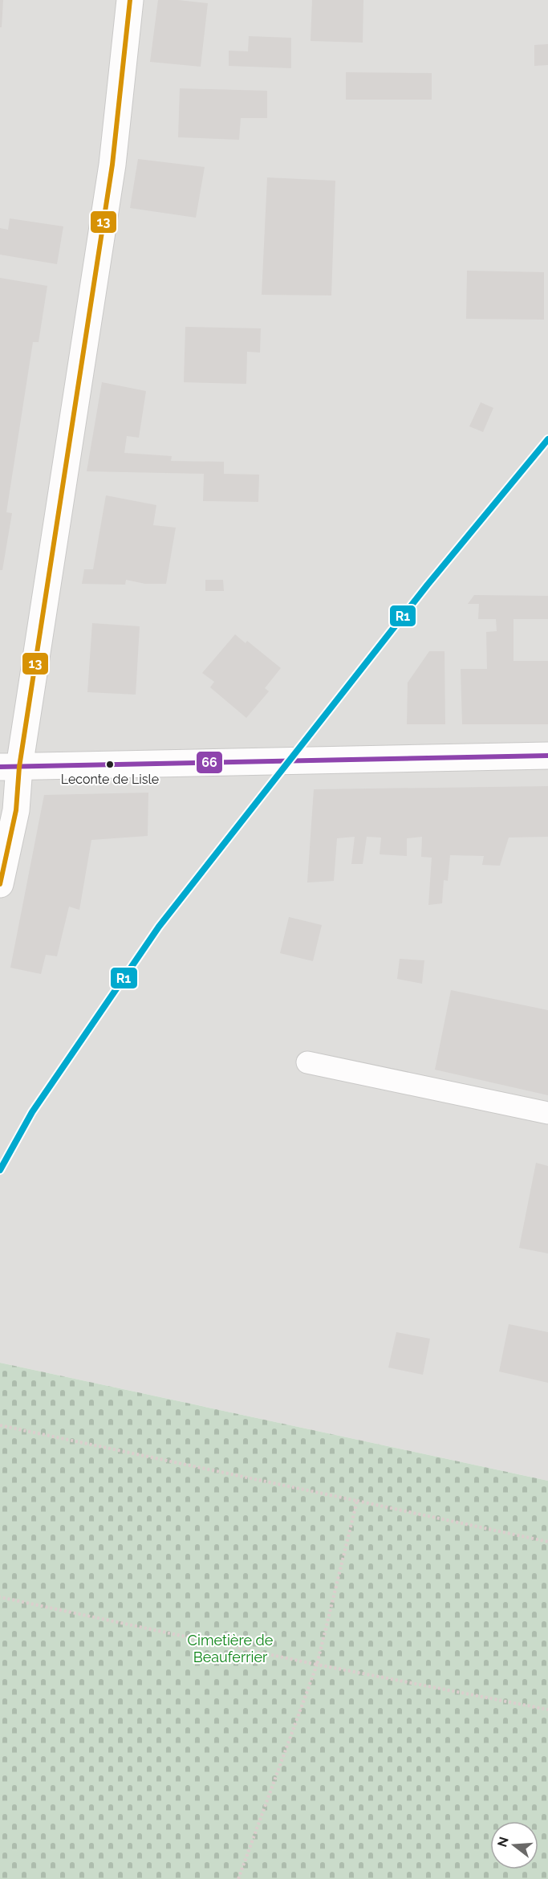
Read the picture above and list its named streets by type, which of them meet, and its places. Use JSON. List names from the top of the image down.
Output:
{
  "parks": ["Cimetière de Beauferrier"],
  "places": ["Leconte de Lisle"],
  "lines": ["transit line 13", "transit line R1", "transit line 66"],
  "north": "left"
}
